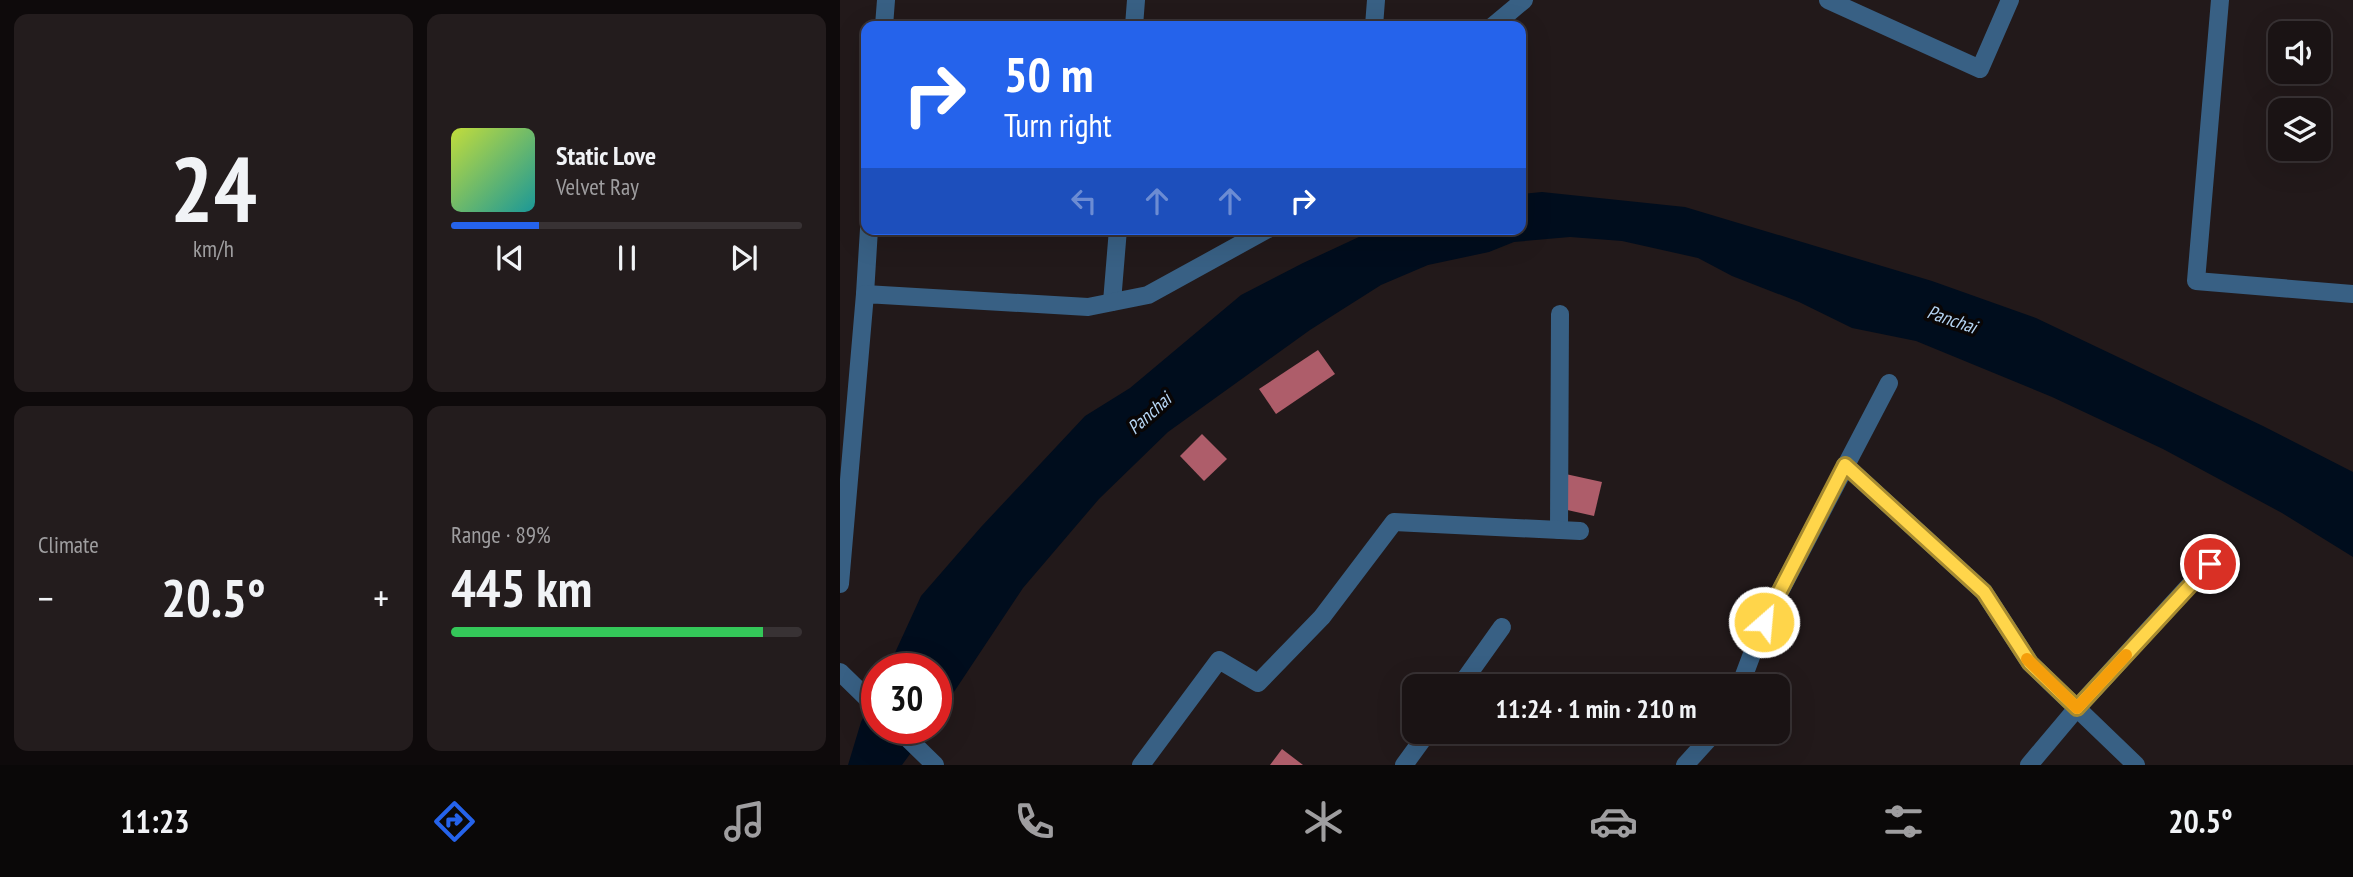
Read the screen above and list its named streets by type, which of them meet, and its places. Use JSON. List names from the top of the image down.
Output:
{
  "water": ["Panchai"],
  "page": {
    "tile": [
      ["24", "km/h"],
      "Climate",
      ["Range · 89%", "445 km"]
    ],
    "turn": ["50 m", "Turn right"],
    "song": ["Static Love", "Velvet Ray"],
    "heat": ["−", "20.5°", "+"],
    "limit": "30",
    "trip": "11:24 · 1 min · 210 m",
    "tabs": ["11:23", "20.5°"]
  }
}
